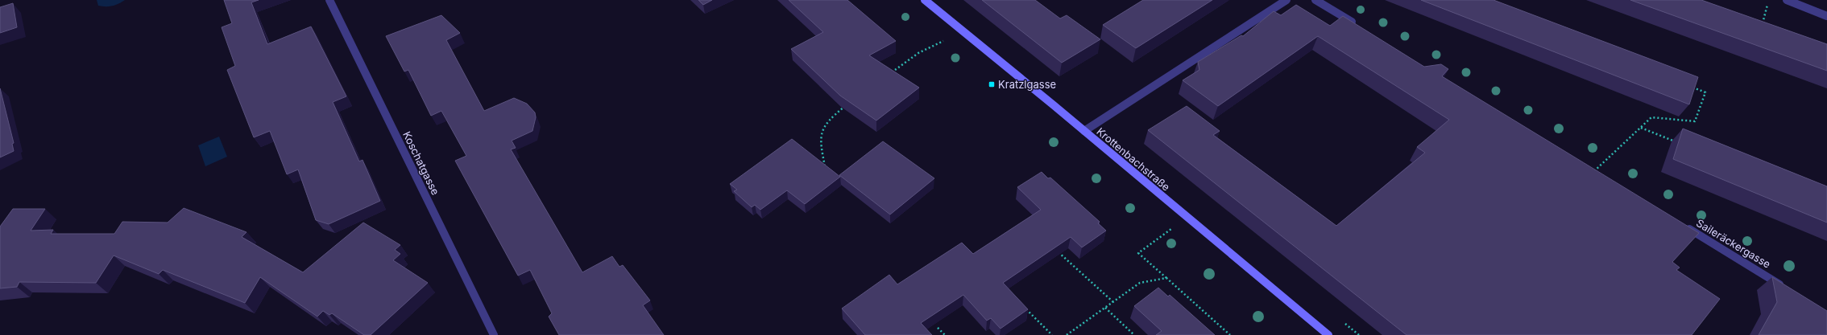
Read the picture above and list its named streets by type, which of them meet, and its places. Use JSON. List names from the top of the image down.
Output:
{
  "streets": {
    "main road": ["Krottenbachstraße"],
    "street": ["Koschatgasse", "Saileräckergasse"]
  },
  "places": {
    "transit": ["Kratzlgasse"]
  }
}
